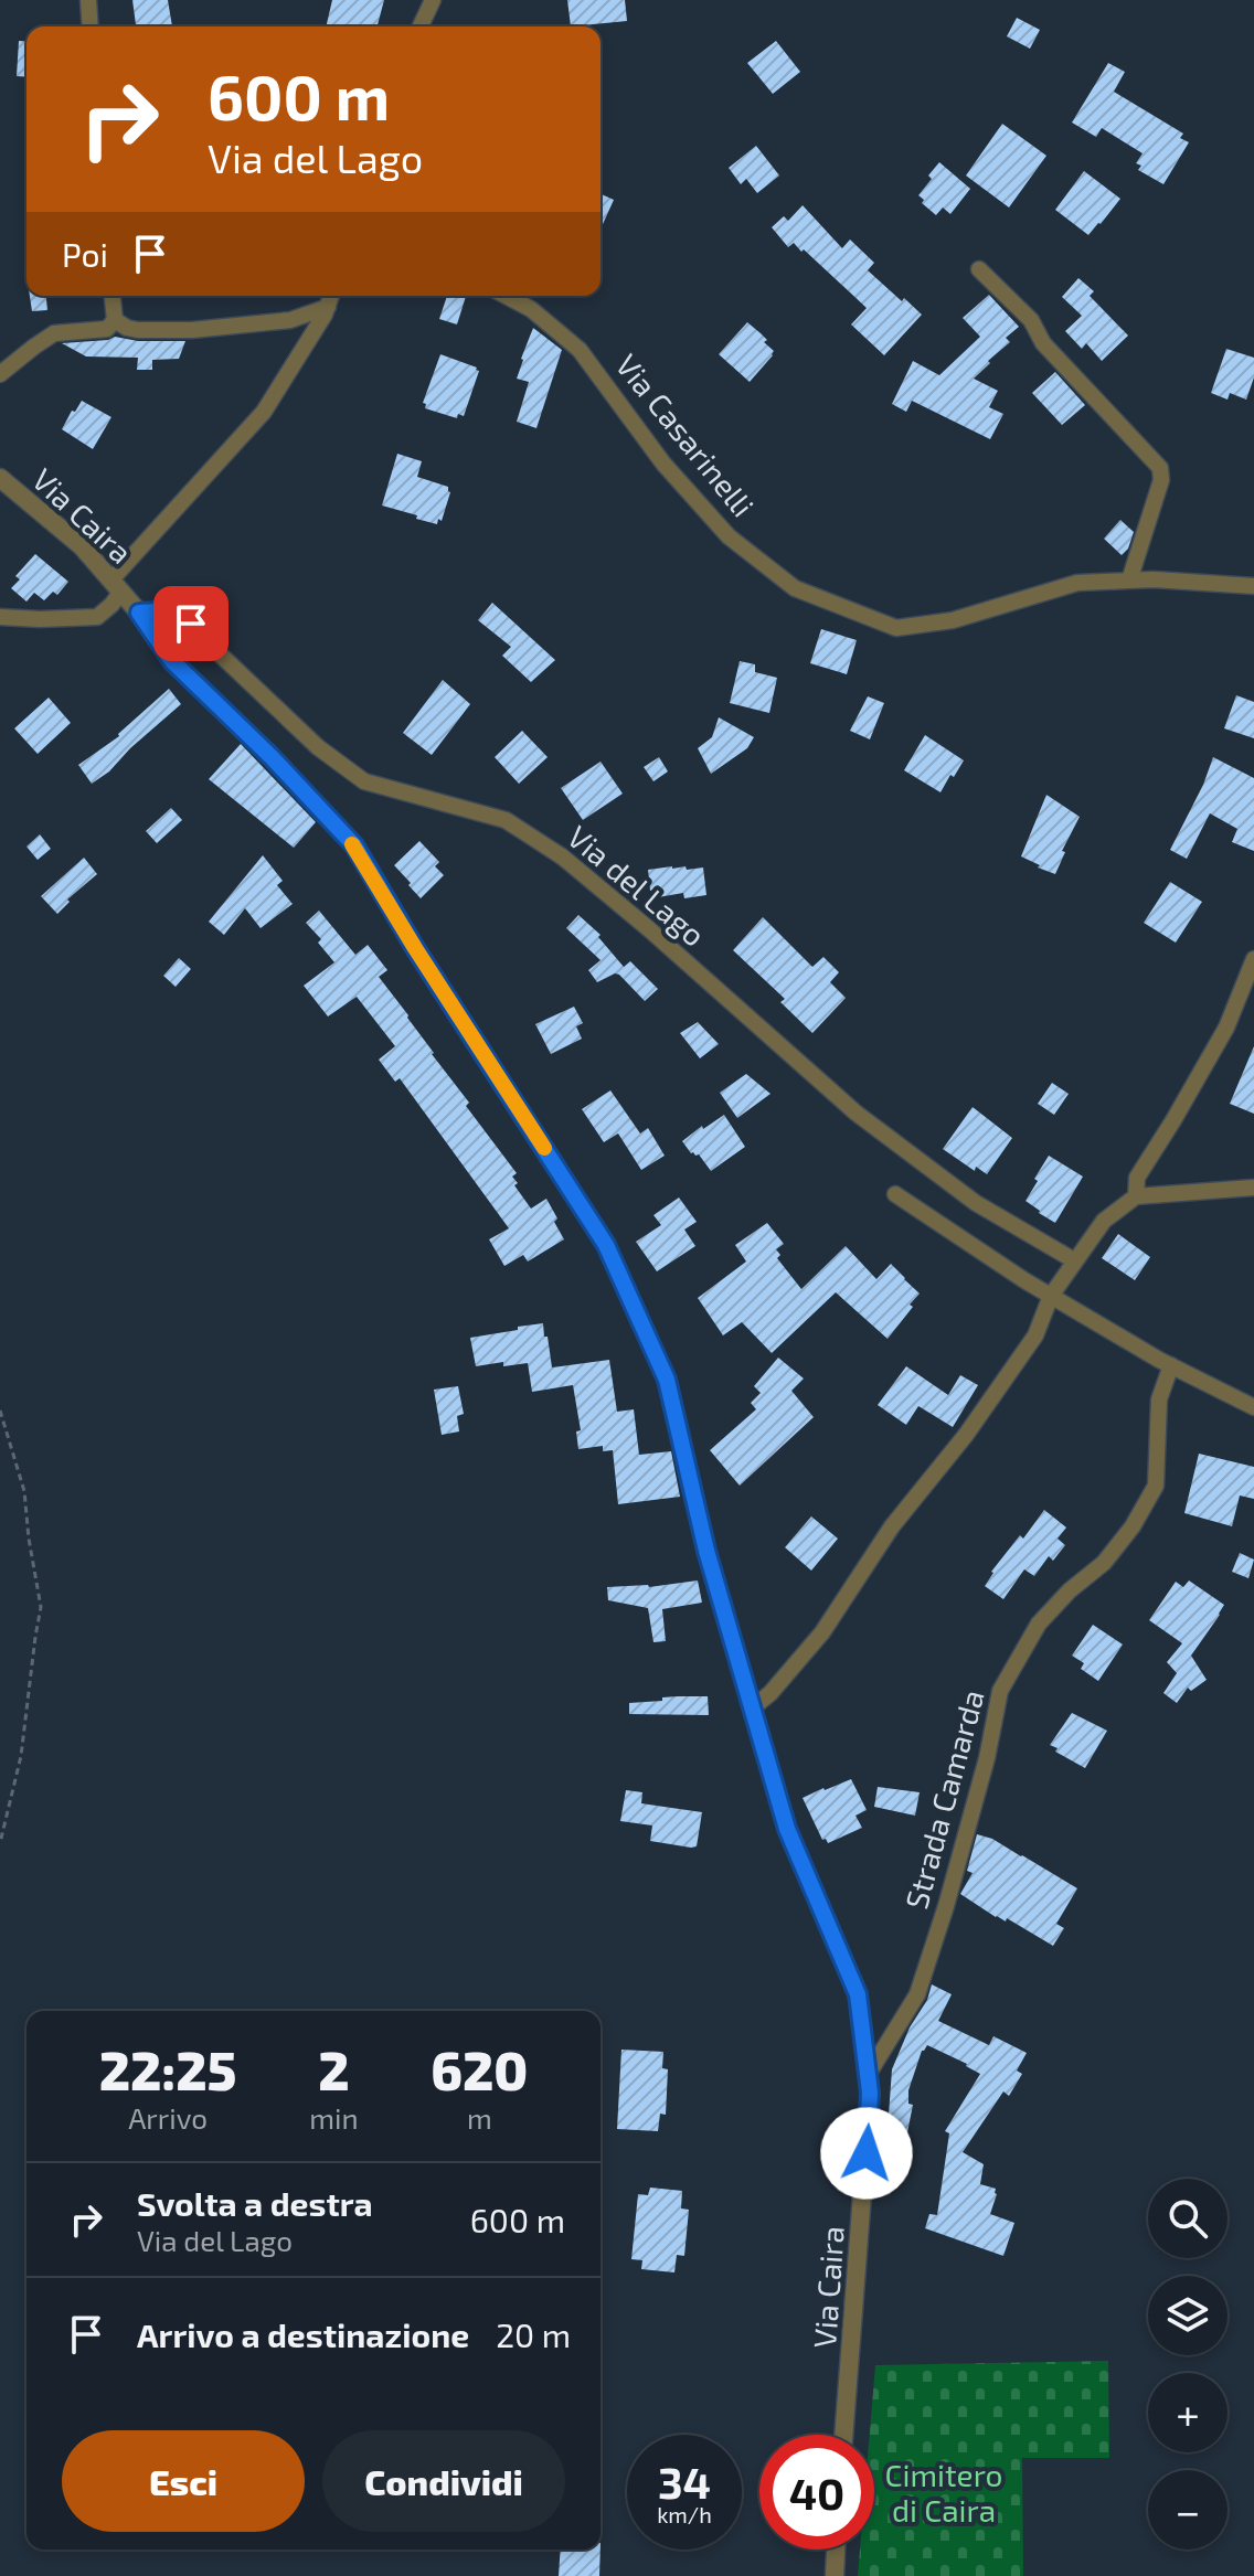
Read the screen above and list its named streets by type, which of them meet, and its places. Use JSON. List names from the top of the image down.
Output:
{
  "streets": {
    "street": [
      "Via Casarinelli",
      "Via Caira",
      "Via del Lago",
      "Strada Camarda"
    ]
  },
  "crossings": [
    ["Via Caira", "Via del Lago"],
    ["Via Caira", "Strada Camarda"]
  ],
  "parks": ["Cimitero di Caira"],
  "page": {
    "turn": ["600 m", "Via del Lago"],
    "then": "Poi",
    "eta": [
      "22:25",
      "Arrivo",
      "2",
      "min",
      "620",
      "m"
    ],
    "list": [
      {
        "name": "Svolta a destra",
        "note": "Via del Lago",
        "value": "600 m"
      },
      {
        "name": "Arrivo a destinazione",
        "value": "20 m"
      }
    ],
    "map_buttons": ["+", "−"],
    "buttons": ["Esci", "Condividi"],
    "speed": "34 km/h",
    "limit": "40"
  }
}
